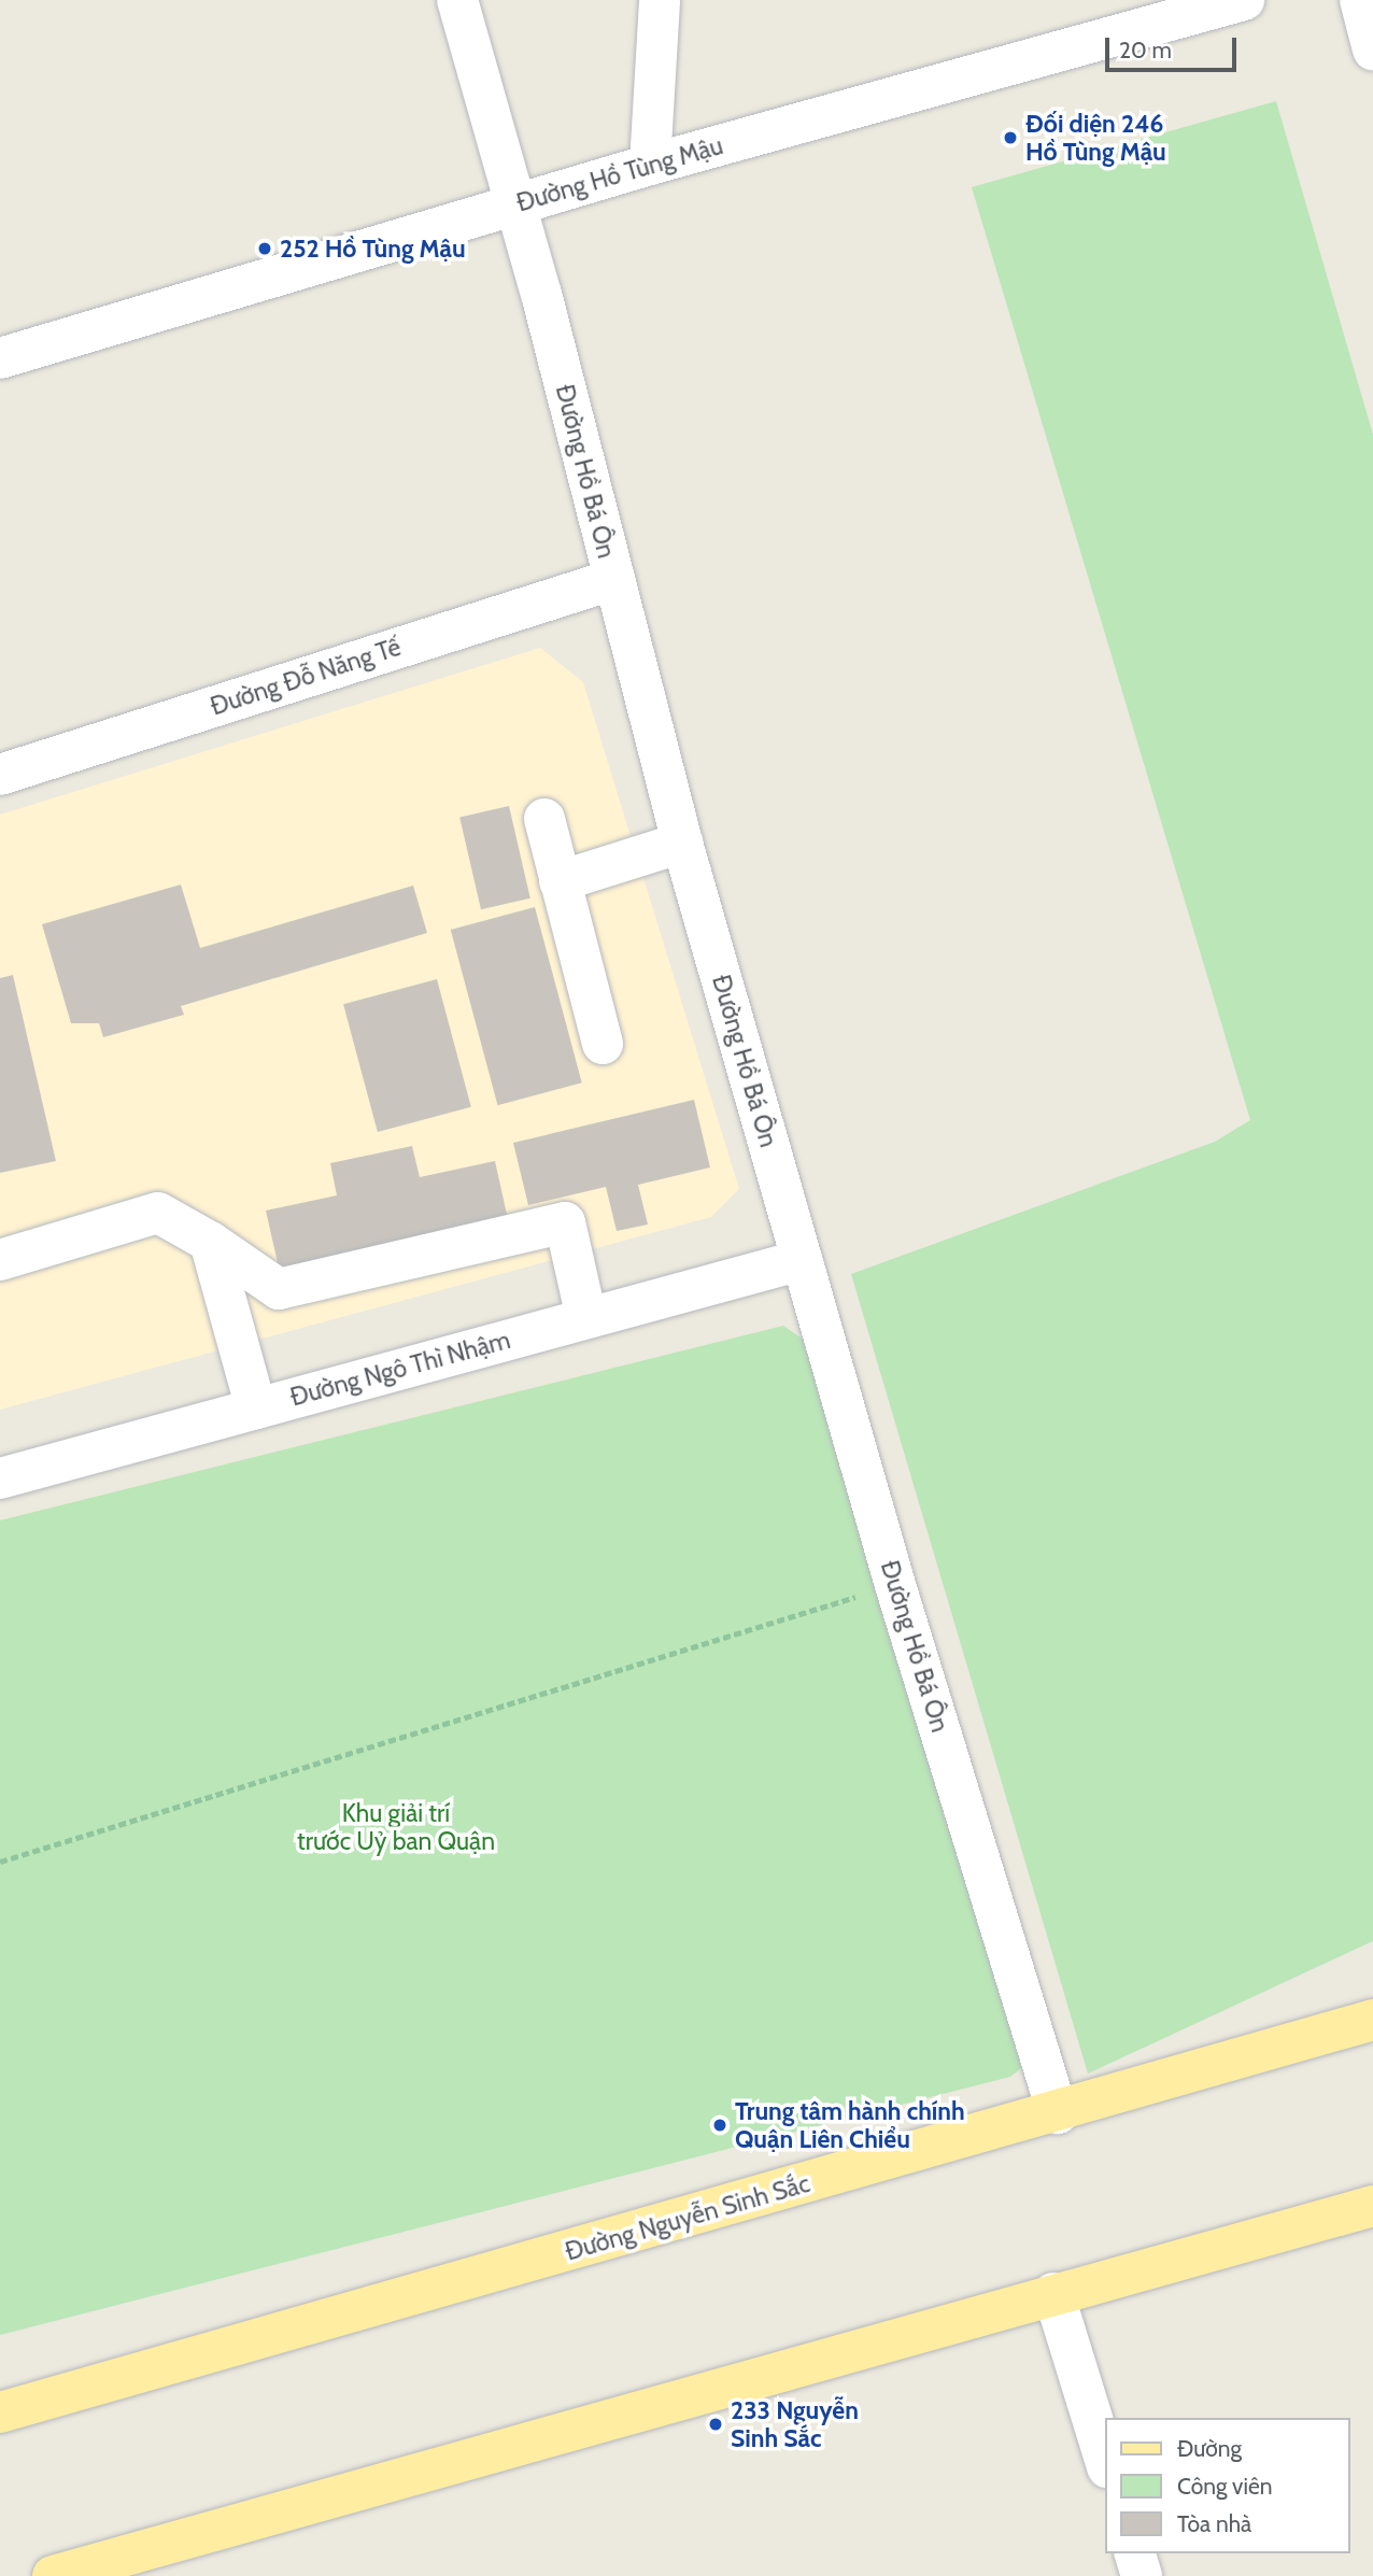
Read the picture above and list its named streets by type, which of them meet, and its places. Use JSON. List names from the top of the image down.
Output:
{
  "streets": {
    "main road": ["Đường Nguyễn Sinh Sắc"],
    "street": [
      "Đường Hồ Tùng Mậu",
      "Đường Hồ Bá Ôn",
      "Đường Đỗ Năng Tế",
      "Đường Ngô Thì Nhậm"
    ]
  },
  "crossings": [
    ["Đường Hồ Tùng Mậu", "Đường Hồ Bá Ôn"],
    ["Đường Hồ Bá Ôn", "Đường Đỗ Năng Tế"],
    ["Đường Hồ Bá Ôn", "Đường Ngô Thì Nhậm"],
    ["Đường Hồ Bá Ôn", "Đường Nguyễn Sinh Sắc"]
  ],
  "parks": ["Khu giải trí trước Uỷ ban Quận"],
  "places": [
    "Đối diện 246 Hồ Tùng Mậu",
    "252 Hồ Tùng Mậu",
    "Trung tâm hành chính Quận Liên Chiểu",
    "233 Nguyễn Sinh Sắc"
  ],
  "legend": ["Đường", "Công viên", "Tòa nhà"],
  "scale_bar": "20 m"
}
